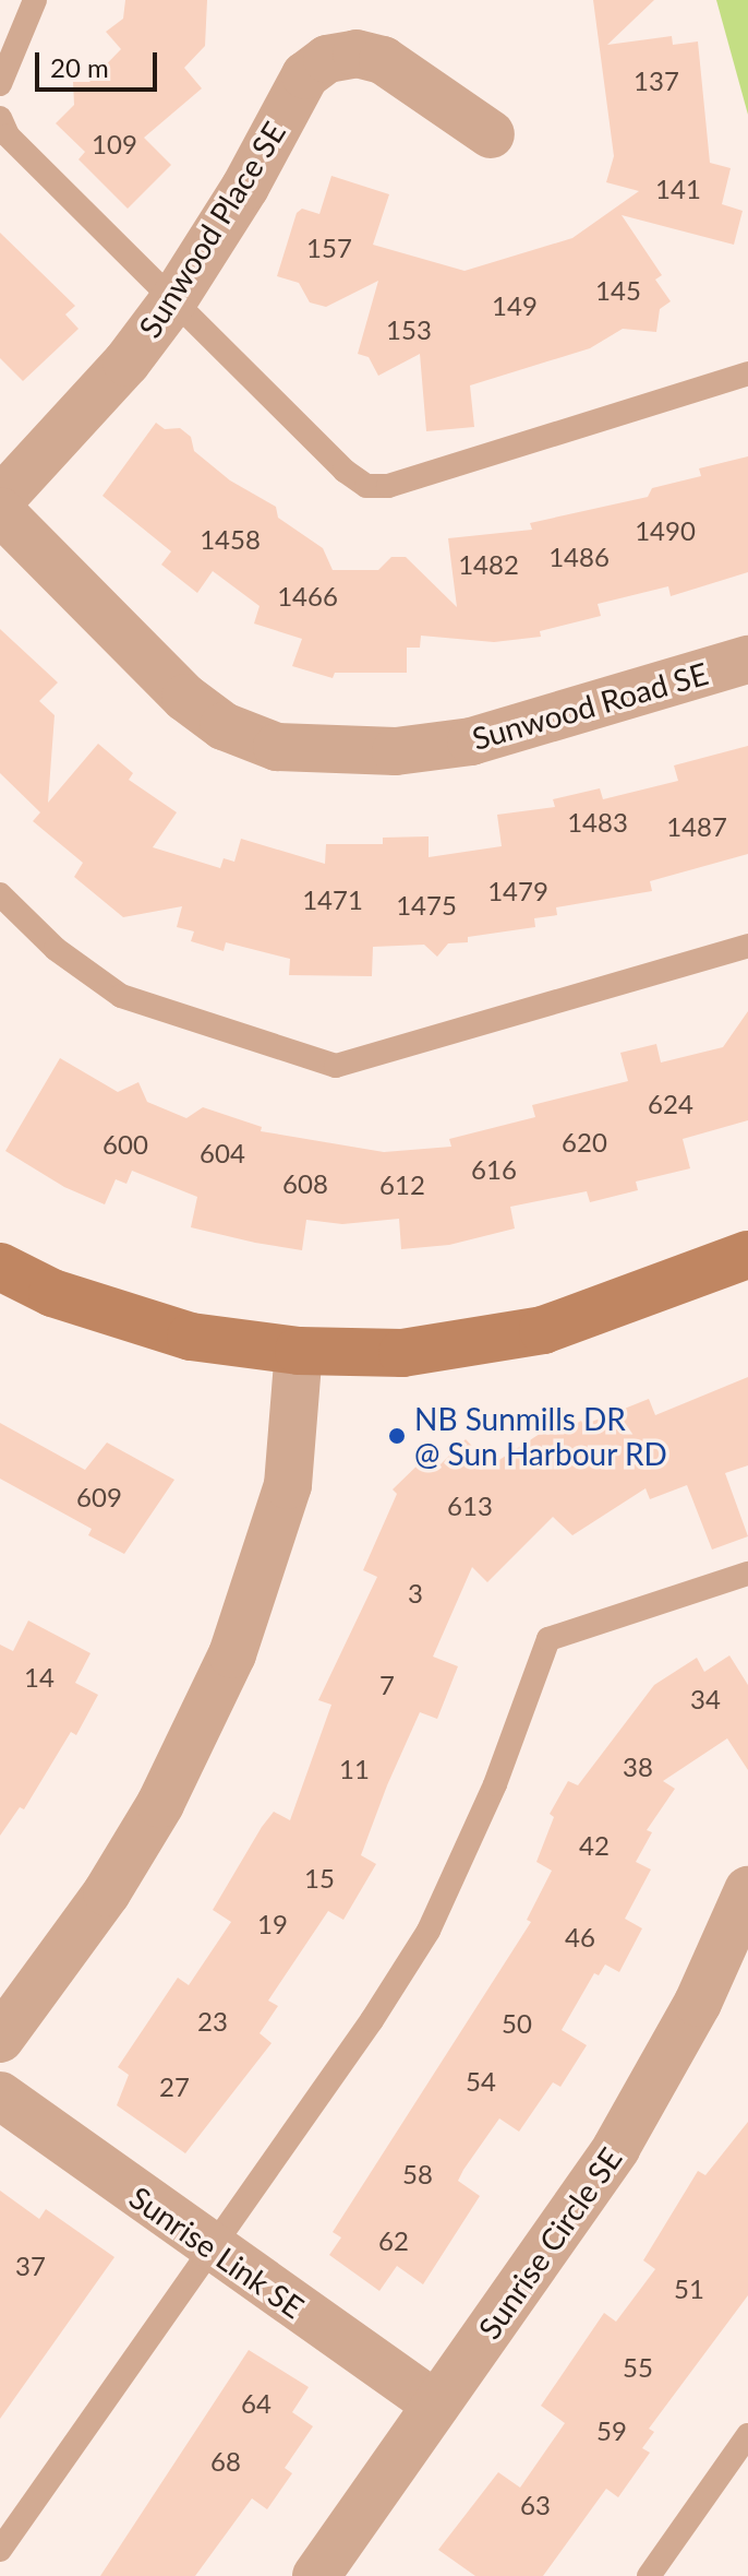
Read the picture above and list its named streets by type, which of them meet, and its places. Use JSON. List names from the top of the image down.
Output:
{
  "streets": {
    "street": [
      "Sunwood Place SE",
      "Sunwood Road SE",
      "Sunrise Circle SE",
      "Sunrise Link SE"
    ]
  },
  "crossings": [
    ["Sunrise Circle SE", "Sunrise Link SE"]
  ],
  "places": ["NB Sunmills DR @ Sun Harbour RD"],
  "house_numbers": [
    "137",
    "109",
    "141",
    "157",
    "145",
    "149",
    "153",
    "1490",
    "1458",
    "1486",
    "1482",
    "1466",
    "1483",
    "1487",
    "1479",
    "1471",
    "1475",
    "624",
    "620",
    "600",
    "604",
    "616",
    "608",
    "612",
    "609",
    "613",
    "3",
    "14",
    "7",
    "34",
    "38",
    "11",
    "42",
    "15",
    "19",
    "46",
    "23",
    "50",
    "54",
    "27",
    "58",
    "62",
    "37",
    "51",
    "55",
    "64",
    "59",
    "68",
    "63"
  ],
  "scale_bar": "20 m"
}
